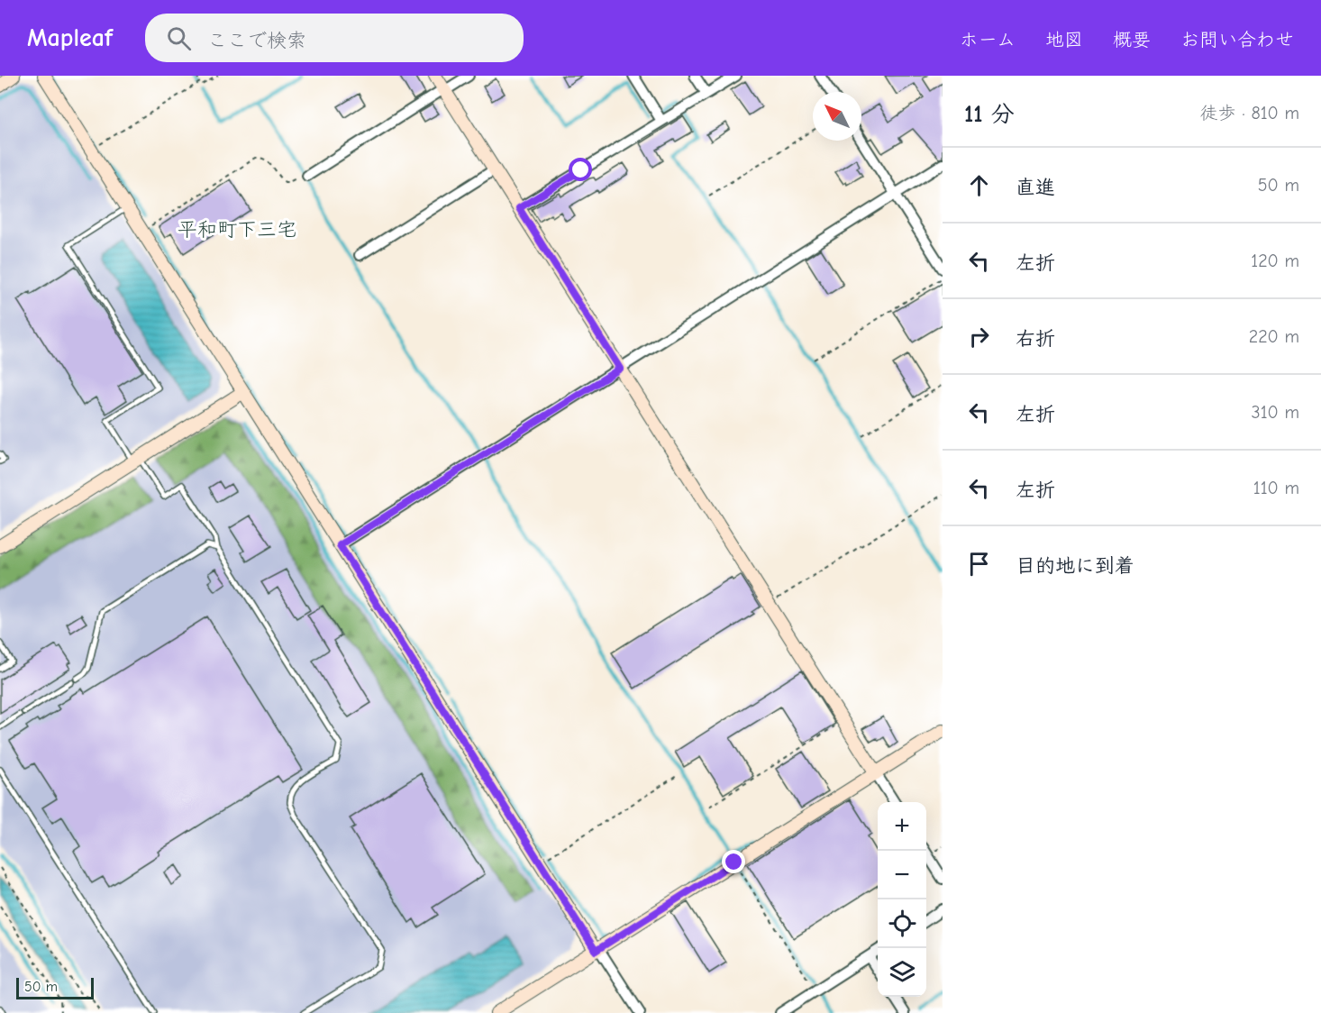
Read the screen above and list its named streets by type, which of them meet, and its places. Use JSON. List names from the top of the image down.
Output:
{
  "districts": ["平和町下三宅"],
  "scale_bar": "50 m",
  "north": "top left",
  "page": {
    "header": "Mapleaf",
    "search": "ここで検索",
    "nav": [
      "ホーム",
      "地図",
      "概要",
      "お問い合わせ"
    ],
    "heading": ["11 分", "徒歩 · 810 m"],
    "list": [
      ["直進", "50 m"],
      ["左折", "120 m"],
      ["右折", "220 m"],
      ["左折", "310 m"],
      ["左折", "110 m"],
      "目的地に到着"
    ],
    "map_buttons": ["+", "−"],
    "scale": "50 m"
  }
}
